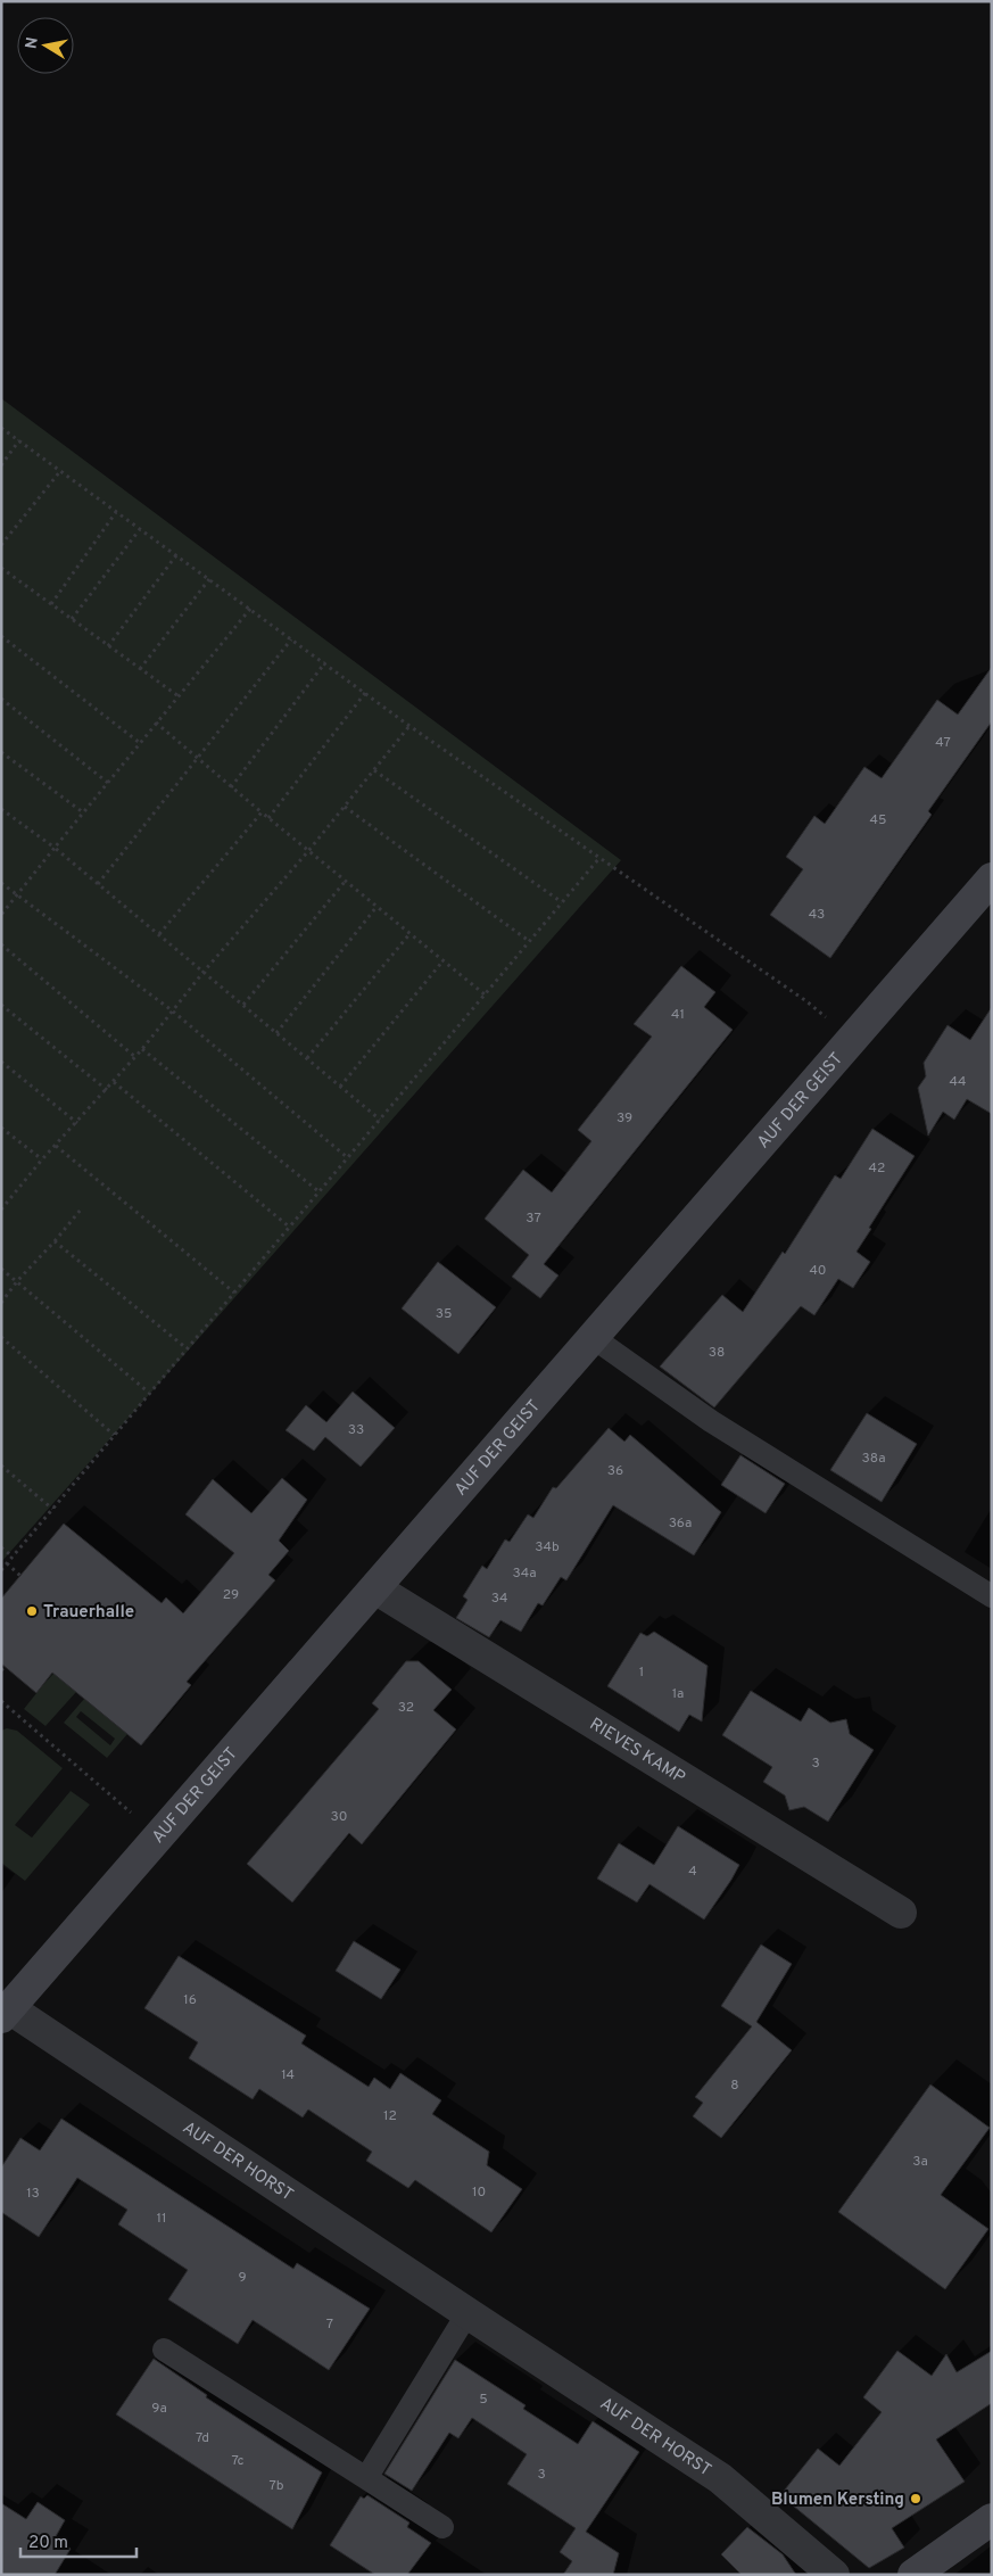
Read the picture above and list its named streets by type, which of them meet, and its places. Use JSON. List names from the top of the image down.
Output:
{
  "streets": {
    "street": ["AUF DER GEIST", "RIEVES KAMP", "AUF DER HORST"]
  },
  "crossings": [
    ["AUF DER GEIST", "RIEVES KAMP"],
    ["AUF DER GEIST", "AUF DER HORST"]
  ],
  "places": ["Trauerhalle", "Blumen Kersting"],
  "house_numbers": [
    "47",
    "45",
    "43",
    "41",
    "44",
    "39",
    "42",
    "37",
    "40",
    "35",
    "38",
    "33",
    "38a",
    "36",
    "36a",
    "34b",
    "34a",
    "29",
    "34",
    "1",
    "1a",
    "32",
    "3",
    "30",
    "4",
    "16",
    "14",
    "8",
    "12",
    "3a",
    "10",
    "13",
    "11",
    "9",
    "7",
    "5",
    "9a",
    "7d",
    "7c",
    "3",
    "7b"
  ],
  "scale_bar": "20 m",
  "north": "left"
}
